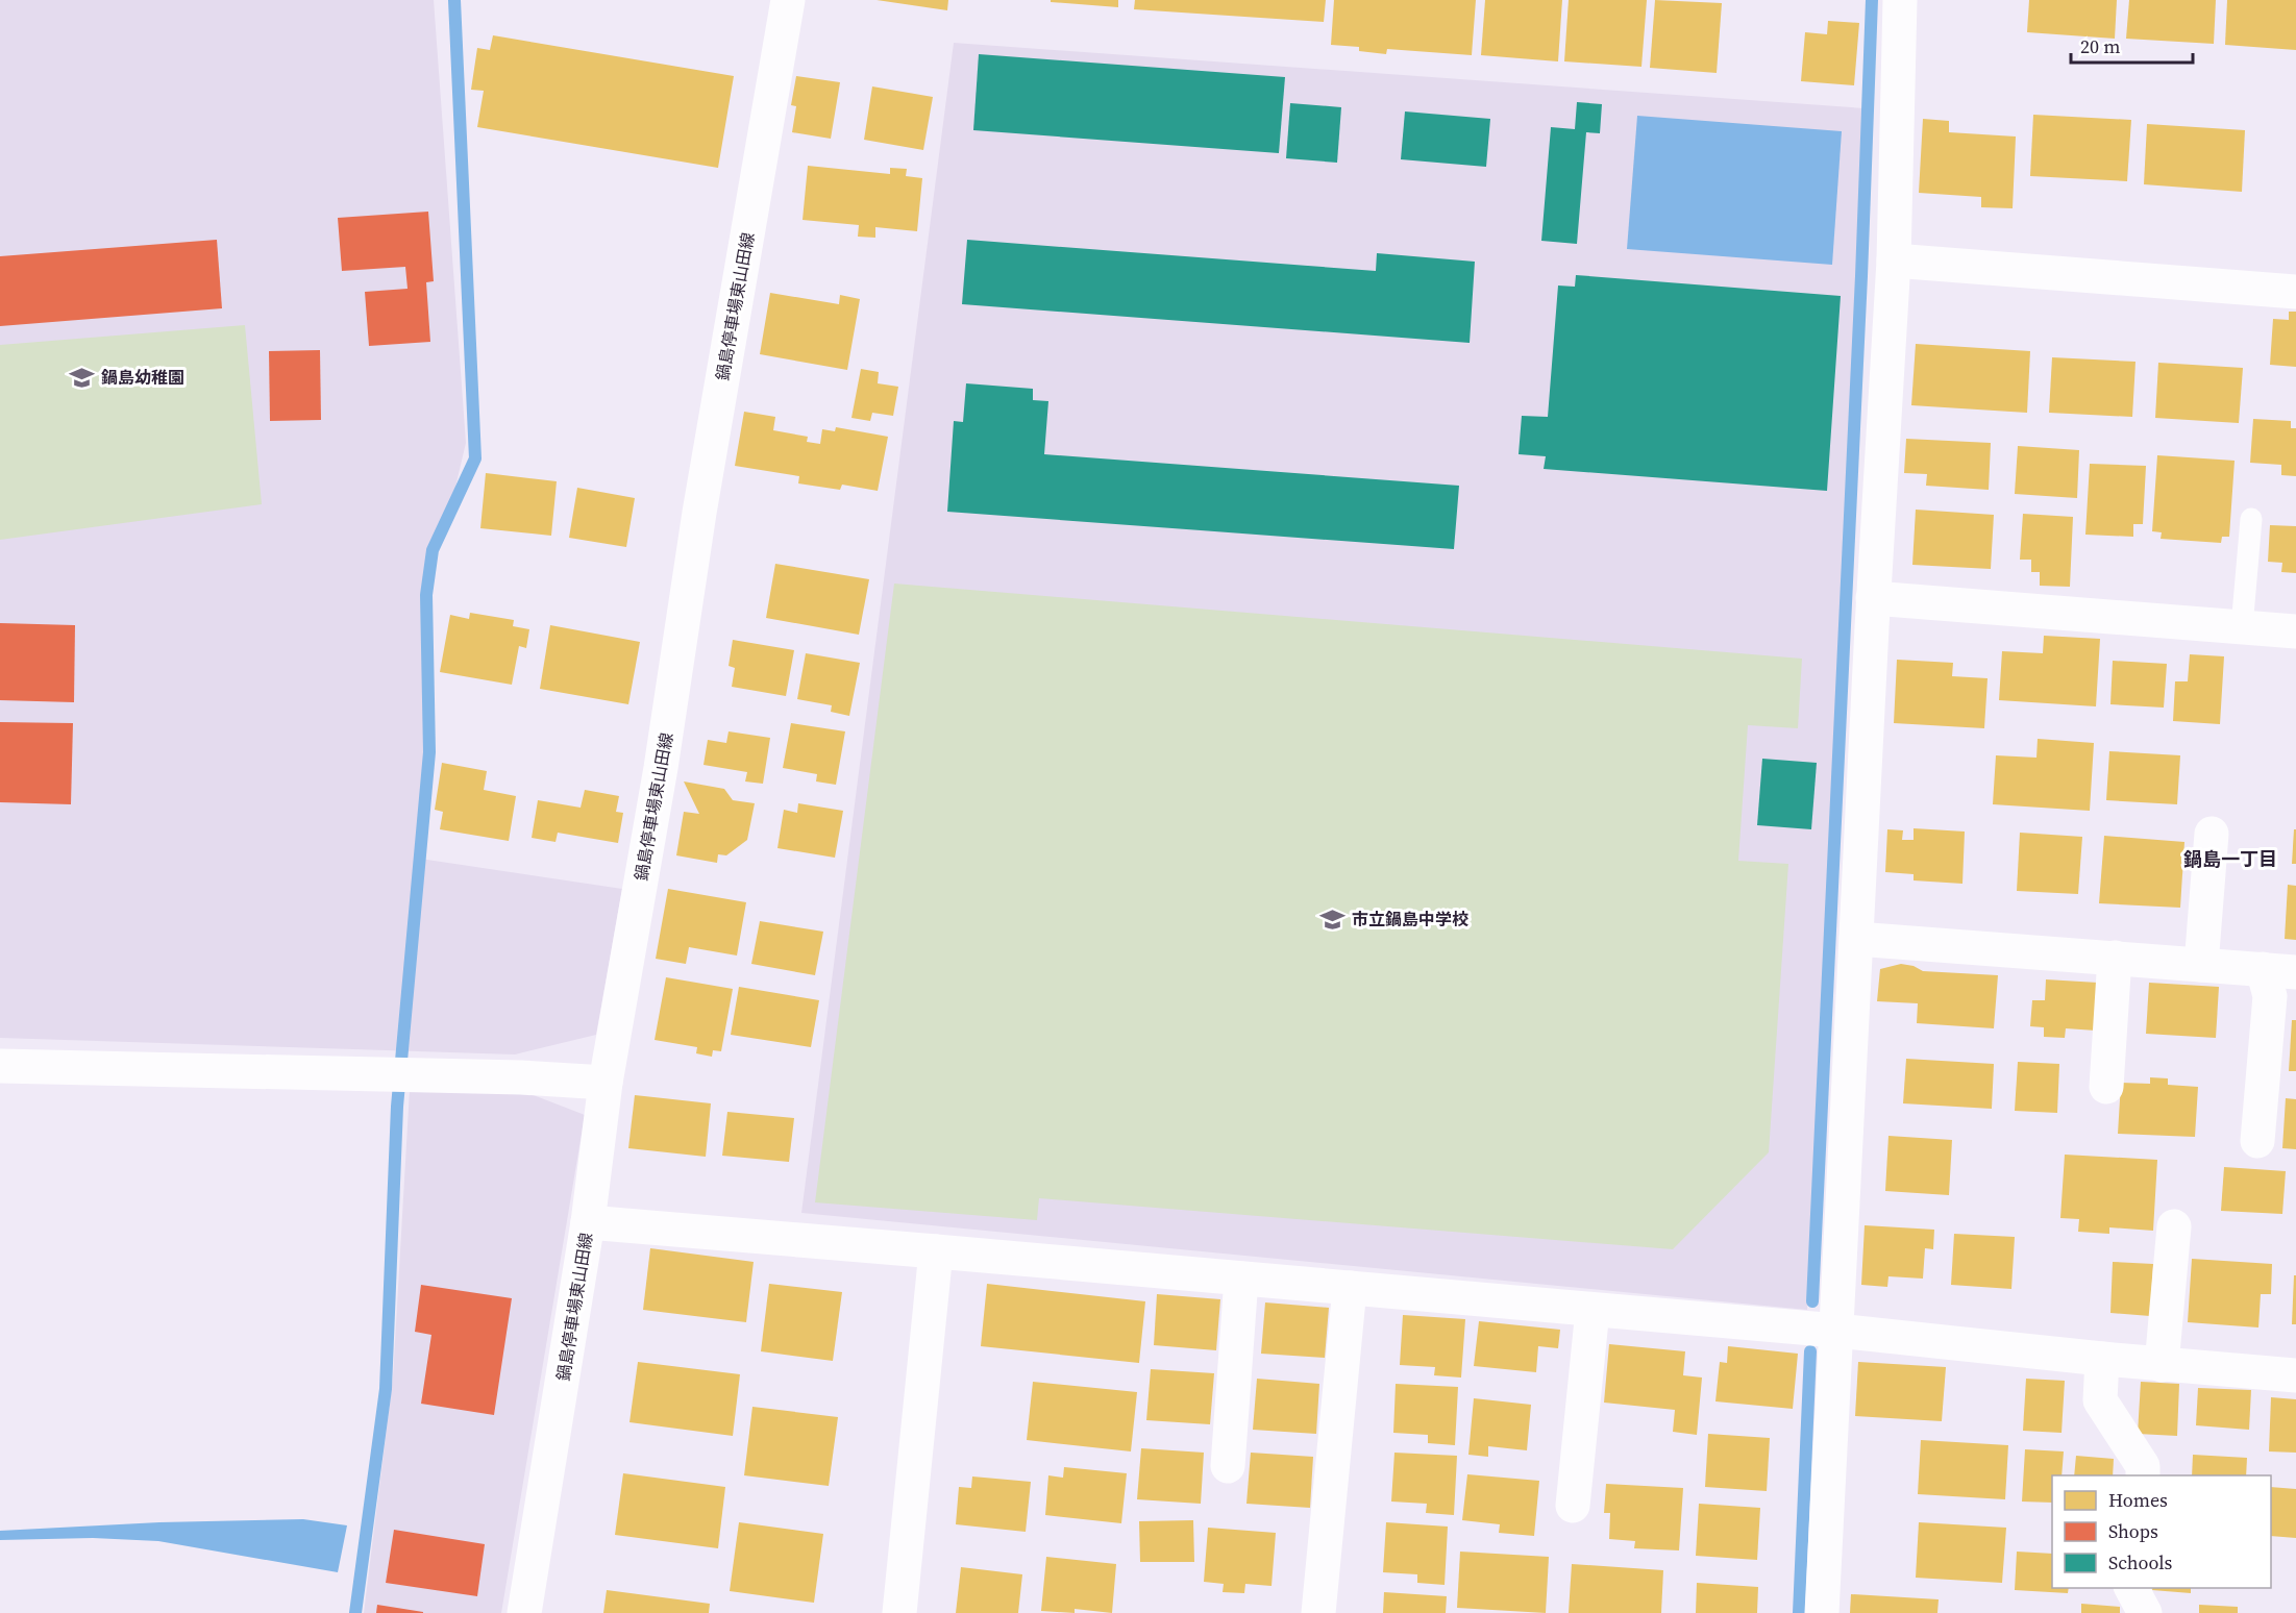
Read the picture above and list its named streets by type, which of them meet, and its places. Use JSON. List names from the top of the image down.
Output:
{
  "streets": {
    "street": ["鍋島停車場東山田線"]
  },
  "districts": ["鍋島一丁目"],
  "places": {
    "school or university": ["鍋島幼稚園", "市立鍋島中学校"]
  },
  "legend": ["Homes", "Shops", "Schools"],
  "scale_bar": "20 m"
}
